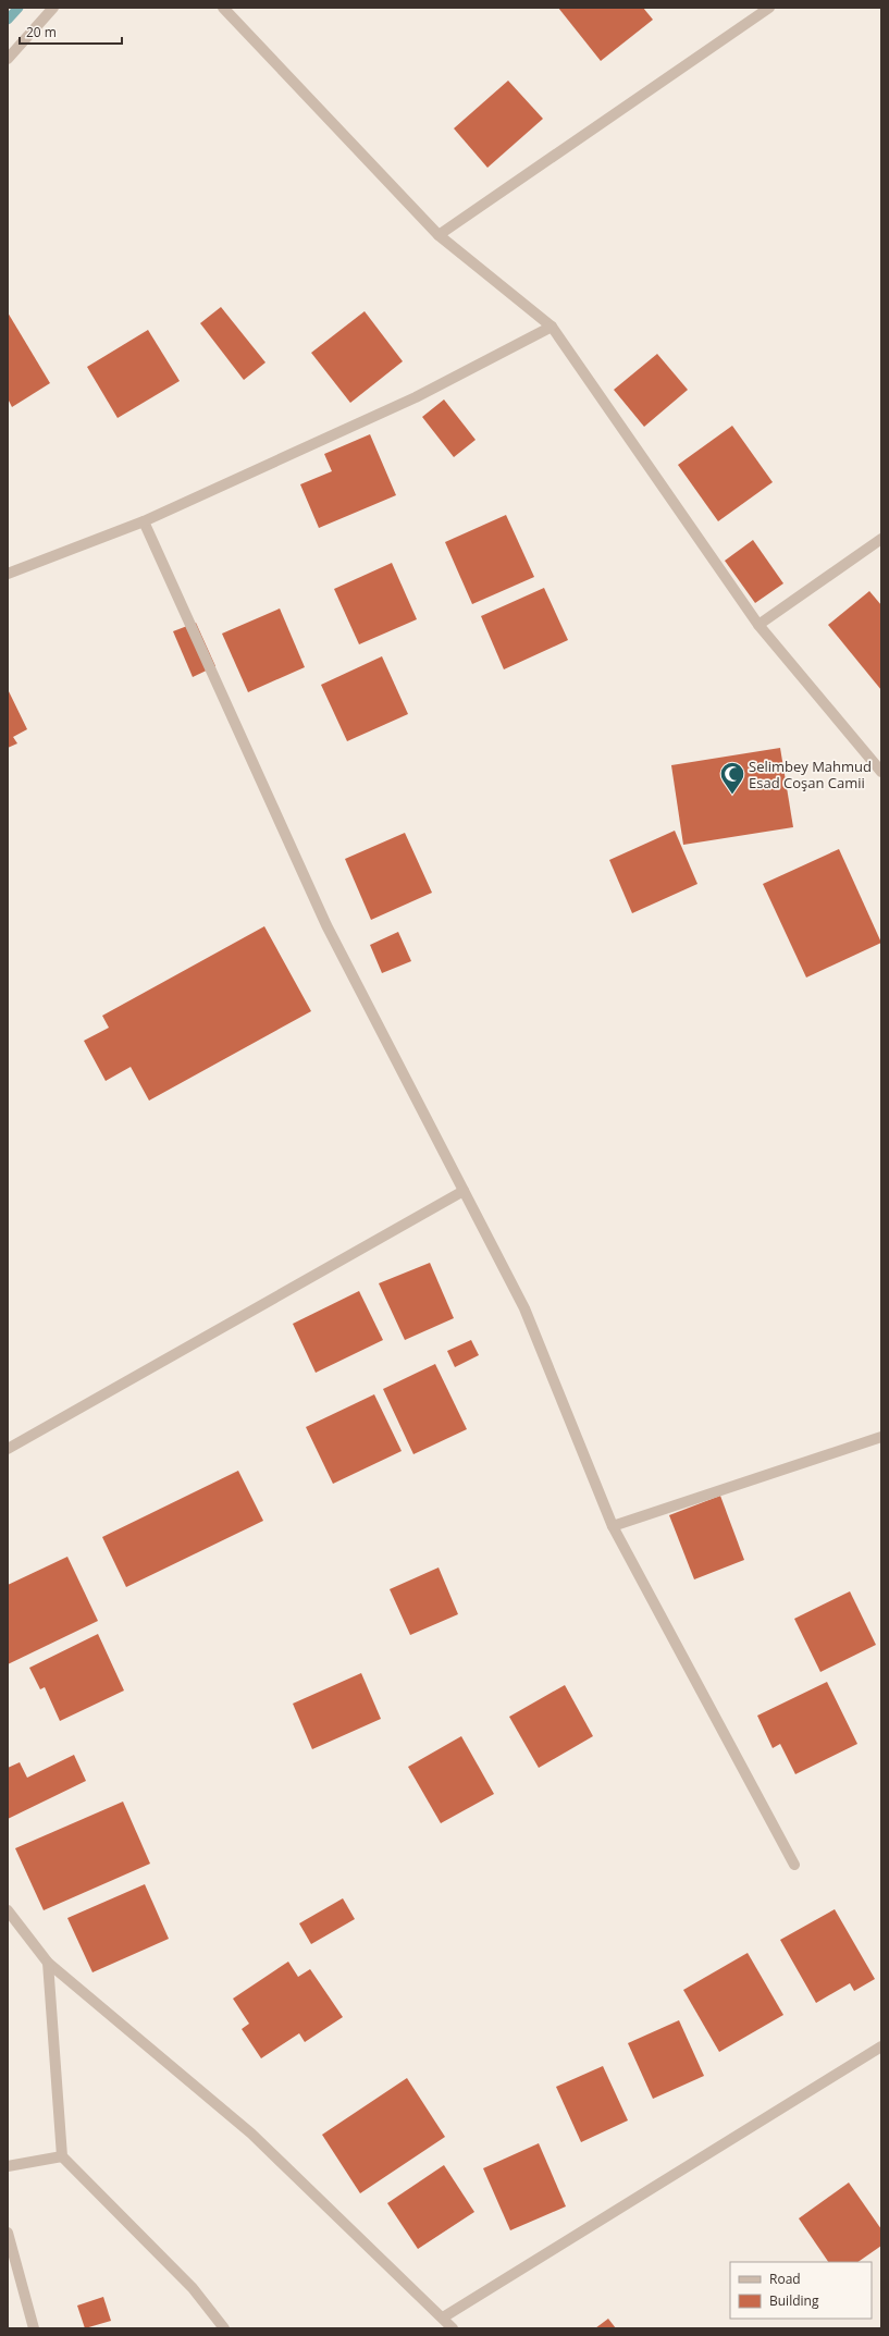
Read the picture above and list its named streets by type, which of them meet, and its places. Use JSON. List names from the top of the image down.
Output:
{
  "places": {
    "mosque": ["Selimbey Mahmud Esad Coşan Camii"]
  },
  "legend": ["Road", "Building"],
  "scale_bar": "20 m"
}
